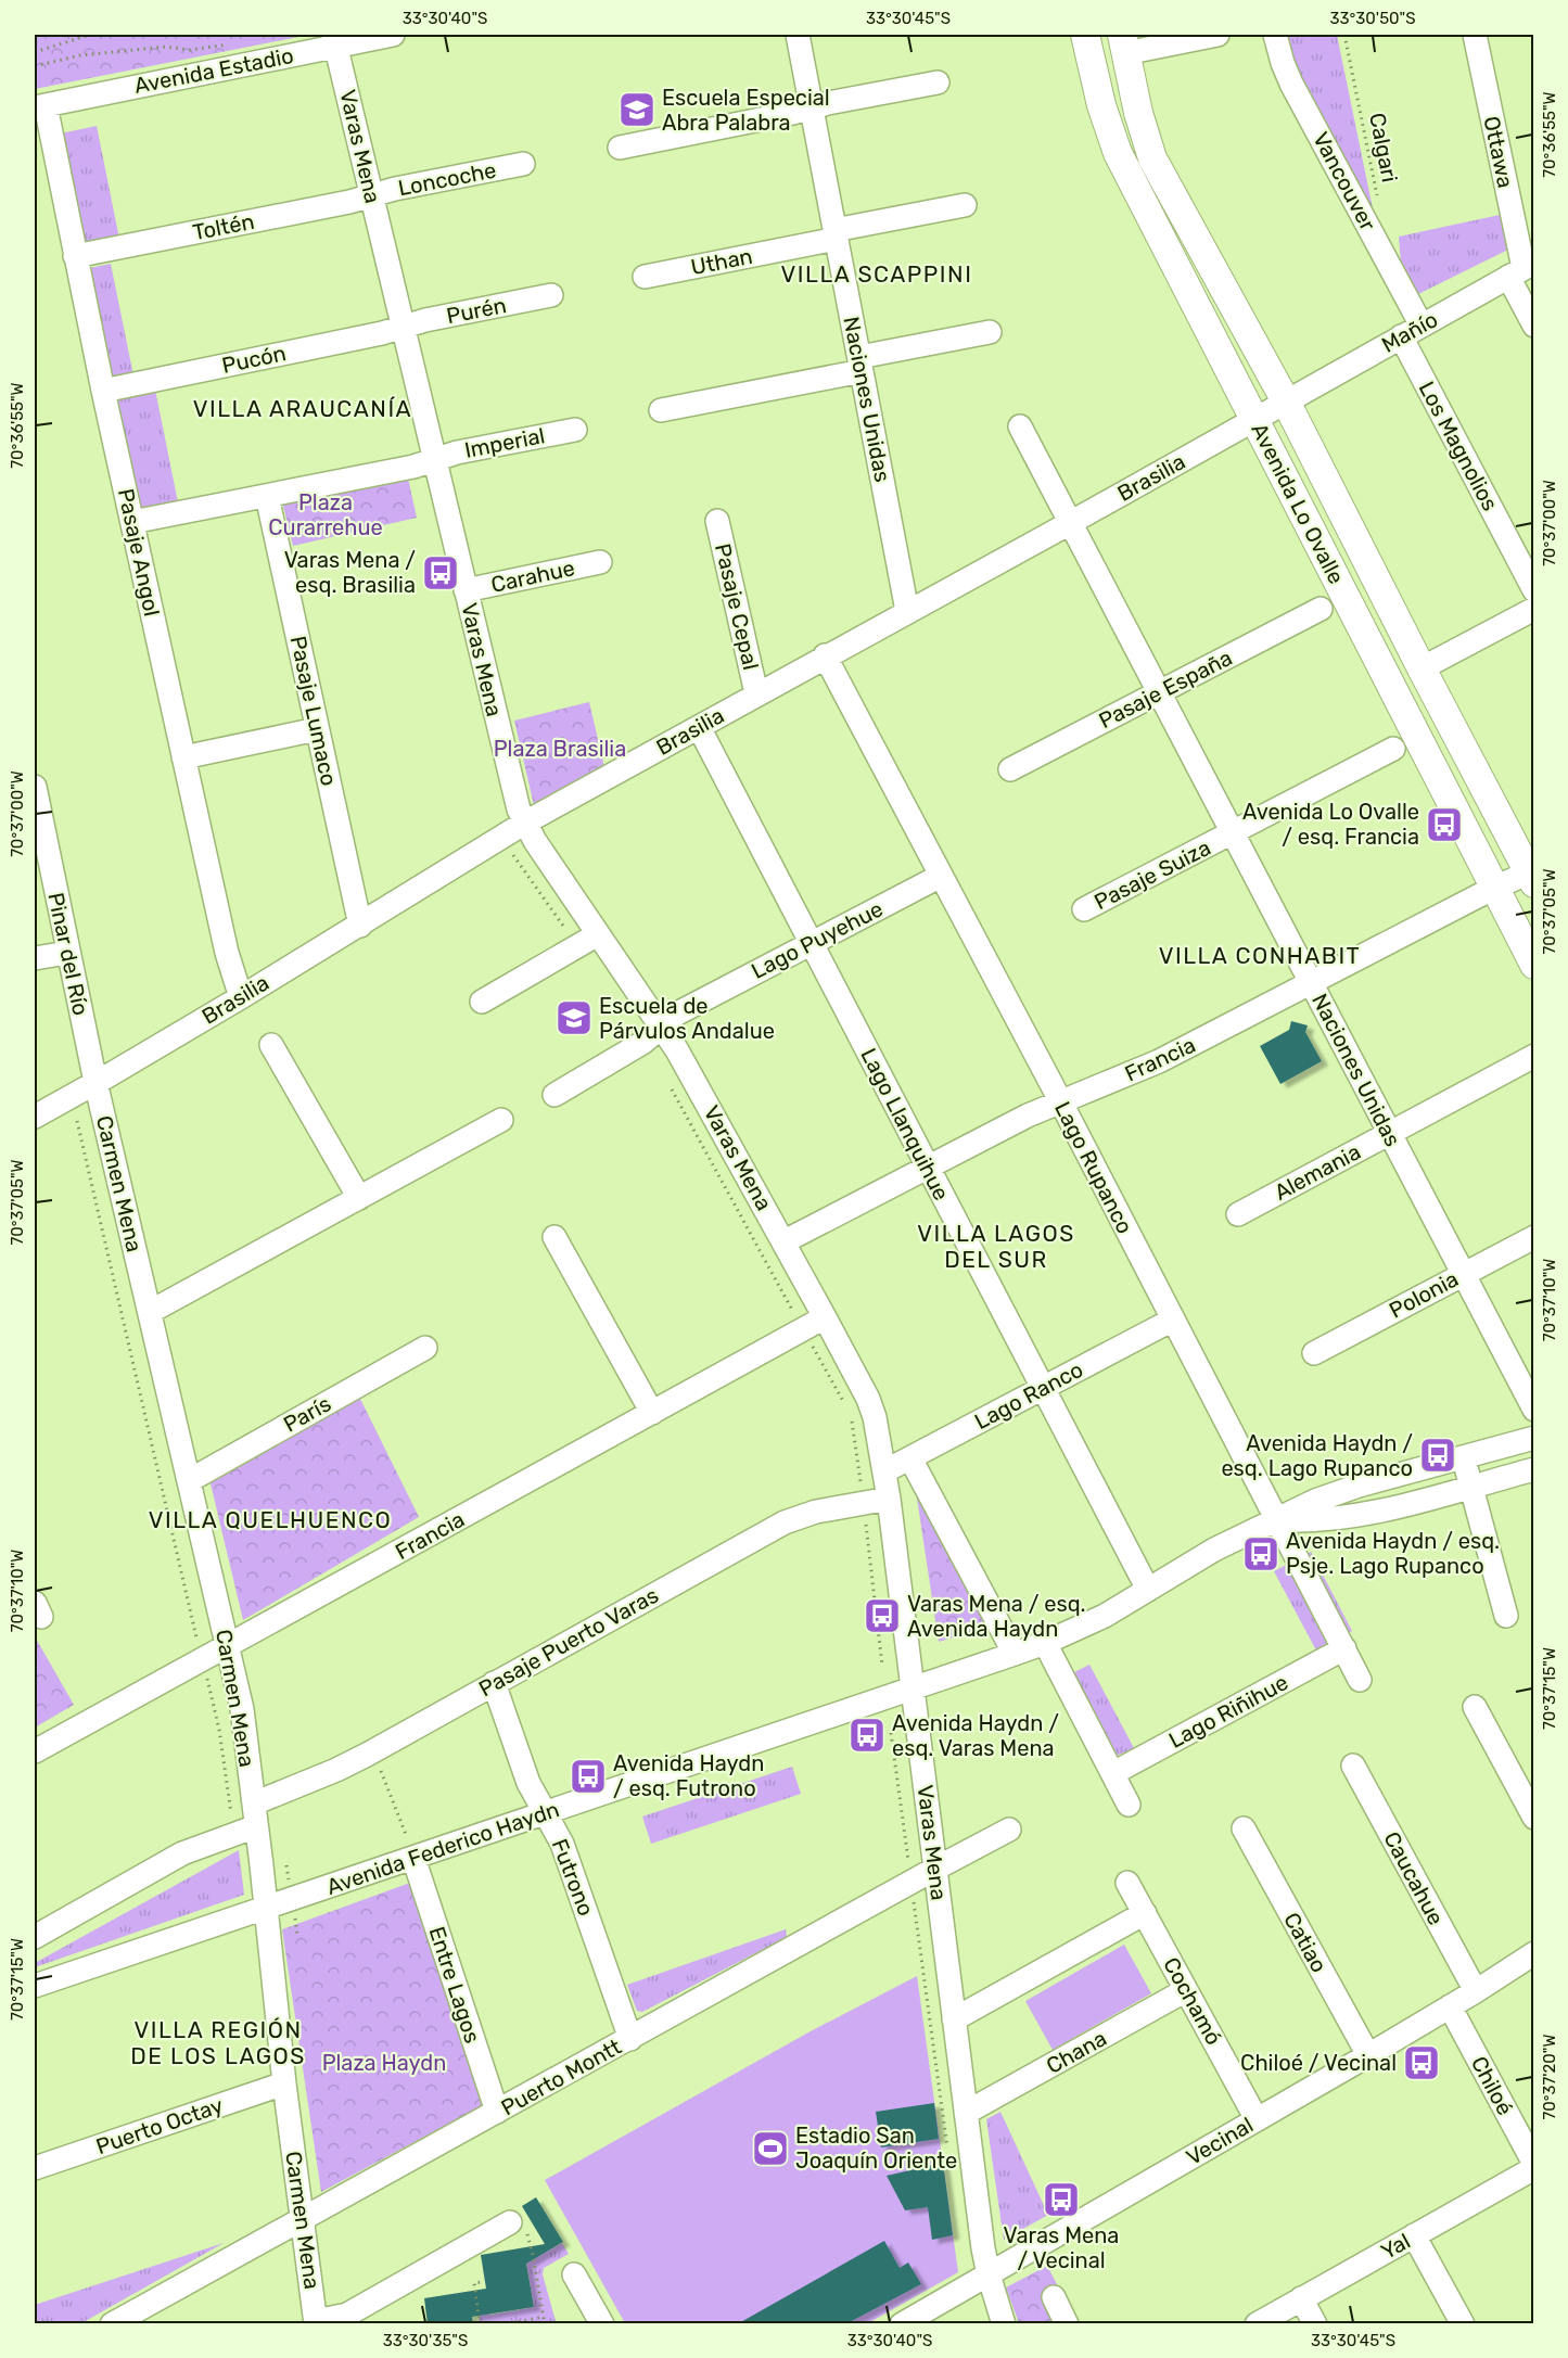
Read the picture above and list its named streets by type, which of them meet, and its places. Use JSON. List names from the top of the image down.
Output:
{
  "streets": {
    "main road": ["Avenida Lo Ovalle"],
    "street": [
      "Avenida Estadio",
      "Varas Mena",
      "Ottawa",
      "Loncoche",
      "Vancouver",
      "Toltén",
      "Uthan",
      "Purén",
      "Mañío",
      "Pucón",
      "Naciones Unidas",
      "Imperial",
      "Los Magnolios",
      "Brasilia",
      "Pasaje Angol",
      "Carahue",
      "Pasaje Cepal",
      "Pasaje España",
      "Pasaje Lumaco",
      "Pasaje Suiza",
      "Lago Puyehue",
      "Pinar del Río",
      "Francia",
      "Lago Llanquihue",
      "Lago Rupanco",
      "Alemania",
      "Carmen Mena",
      "Polonia",
      "Lago Ranco",
      "París",
      "Pasaje Puerto Varas",
      "Lago Riñihue",
      "Avenida Federico Haydn",
      "Futrono",
      "Caucahue",
      "Catiao",
      "Entre Lagos",
      "Cochamó",
      "Chana",
      "Puerto Montt",
      "Chiloé",
      "Puerto Octay",
      "Vecinal",
      "Yal"
    ],
    "path": ["Calgari"]
  },
  "crossings": [
    ["Avenida Estadio", "Varas Mena"],
    ["Avenida Estadio", "Pasaje Angol"],
    ["Varas Mena", "Loncoche"],
    ["Varas Mena", "Toltén"],
    ["Varas Mena", "Purén"],
    ["Varas Mena", "Pucón"],
    ["Varas Mena", "Imperial"],
    ["Varas Mena", "Brasilia"],
    ["Varas Mena", "Carahue"],
    ["Varas Mena", "Lago Puyehue"],
    ["Varas Mena", "Francia"],
    ["Varas Mena", "Lago Ranco"],
    ["Varas Mena", "Pasaje Puerto Varas"],
    ["Varas Mena", "Avenida Federico Haydn"],
    ["Varas Mena", "Chana"],
    ["Varas Mena", "Puerto Montt"],
    ["Varas Mena", "Vecinal"],
    ["Ottawa", "Mañío"],
    ["Loncoche", "Toltén"],
    ["Vancouver", "Mañío"],
    ["Vancouver", "Los Magnolios"],
    ["Toltén", "Pasaje Angol"],
    ["Uthan", "Naciones Unidas"],
    ["Purén", "Pucón"],
    ["Mañío", "Los Magnolios"],
    ["Mañío", "Brasilia"],
    ["Mañío", "Avenida Lo Ovalle"],
    ["Pucón", "Pasaje Angol"],
    ["Naciones Unidas", "Brasilia"],
    ["Naciones Unidas", "Pasaje España"],
    ["Naciones Unidas", "Pasaje Suiza"],
    ["Naciones Unidas", "Francia"],
    ["Naciones Unidas", "Alemania"],
    ["Naciones Unidas", "Polonia"],
    ["Imperial", "Pasaje Angol"],
    ["Imperial", "Pasaje Lumaco"],
    ["Brasilia", "Avenida Lo Ovalle"],
    ["Brasilia", "Pasaje Angol"],
    ["Brasilia", "Pasaje Cepal"],
    ["Brasilia", "Pasaje Lumaco"],
    ["Brasilia", "Pinar del Río"],
    ["Brasilia", "Lago Llanquihue"],
    ["Brasilia", "Lago Rupanco"],
    ["Brasilia", "Carmen Mena"],
    ["Avenida Lo Ovalle", "Francia"],
    ["Lago Puyehue", "Lago Llanquihue"],
    ["Lago Puyehue", "Lago Rupanco"],
    ["Pinar del Río", "Carmen Mena"],
    ["Francia", "Lago Llanquihue"],
    ["Francia", "Lago Rupanco"],
    ["Francia", "Carmen Mena"],
    ["Lago Llanquihue", "Lago Ranco"],
    ["Lago Llanquihue", "Avenida Federico Haydn"],
    ["Lago Rupanco", "Lago Ranco"],
    ["Lago Rupanco", "Lago Riñihue"],
    ["Lago Rupanco", "Avenida Federico Haydn"],
    ["Carmen Mena", "París"],
    ["Carmen Mena", "Pasaje Puerto Varas"],
    ["Carmen Mena", "Avenida Federico Haydn"],
    ["Carmen Mena", "Puerto Montt"],
    ["Carmen Mena", "Puerto Octay"],
    ["Pasaje Puerto Varas", "Futrono"],
    ["Avenida Federico Haydn", "Futrono"],
    ["Avenida Federico Haydn", "Entre Lagos"],
    ["Futrono", "Puerto Montt"],
    ["Caucahue", "Vecinal"],
    ["Catiao", "Vecinal"],
    ["Entre Lagos", "Puerto Montt"],
    ["Cochamó", "Chana"],
    ["Cochamó", "Vecinal"],
    ["Chiloé", "Vecinal"]
  ],
  "districts": [
    "VILLA SCAPPINI",
    "VILLA ARAUCANÍA",
    "VILLA CONHABIT",
    "VILLA LAGOS DEL SUR",
    "VILLA QUELHUENCO",
    "VILLA REGIÓN DE LOS LAGOS"
  ],
  "parks": ["Plaza Curarrehue", "Plaza Brasilia", "Plaza Haydn"],
  "places": {
    "school or university": ["Escuela Especial Abra Palabra", "Escuela de Párvulos Andalue"],
    "bus stop": [
      "Varas Mena / esq. Brasilia",
      "Avenida Lo Ovalle / esq. Francia",
      "Avenida Haydn / esq. Lago Rupanco",
      "Avenida Haydn / esq. Psje. Lago Rupanco",
      "Varas Mena / esq. Avenida Haydn",
      "Avenida Haydn / esq. Varas Mena",
      "Avenida Haydn / esq. Futrono",
      "Chiloé / Vecinal",
      "Varas Mena / Vecinal"
    ],
    "sports": ["Estadio San Joaquín Oriente"]
  },
  "coordinates": [
    "33°30'40\"S",
    "33°30'45\"S",
    "33°30'50\"S",
    "70°36'55\"W",
    "70°37'00\"W",
    "70°37'05\"W",
    "70°37'10\"W",
    "70°37'15\"W",
    "70°37'20\"W",
    "33°30'35\"S"
  ]
}
